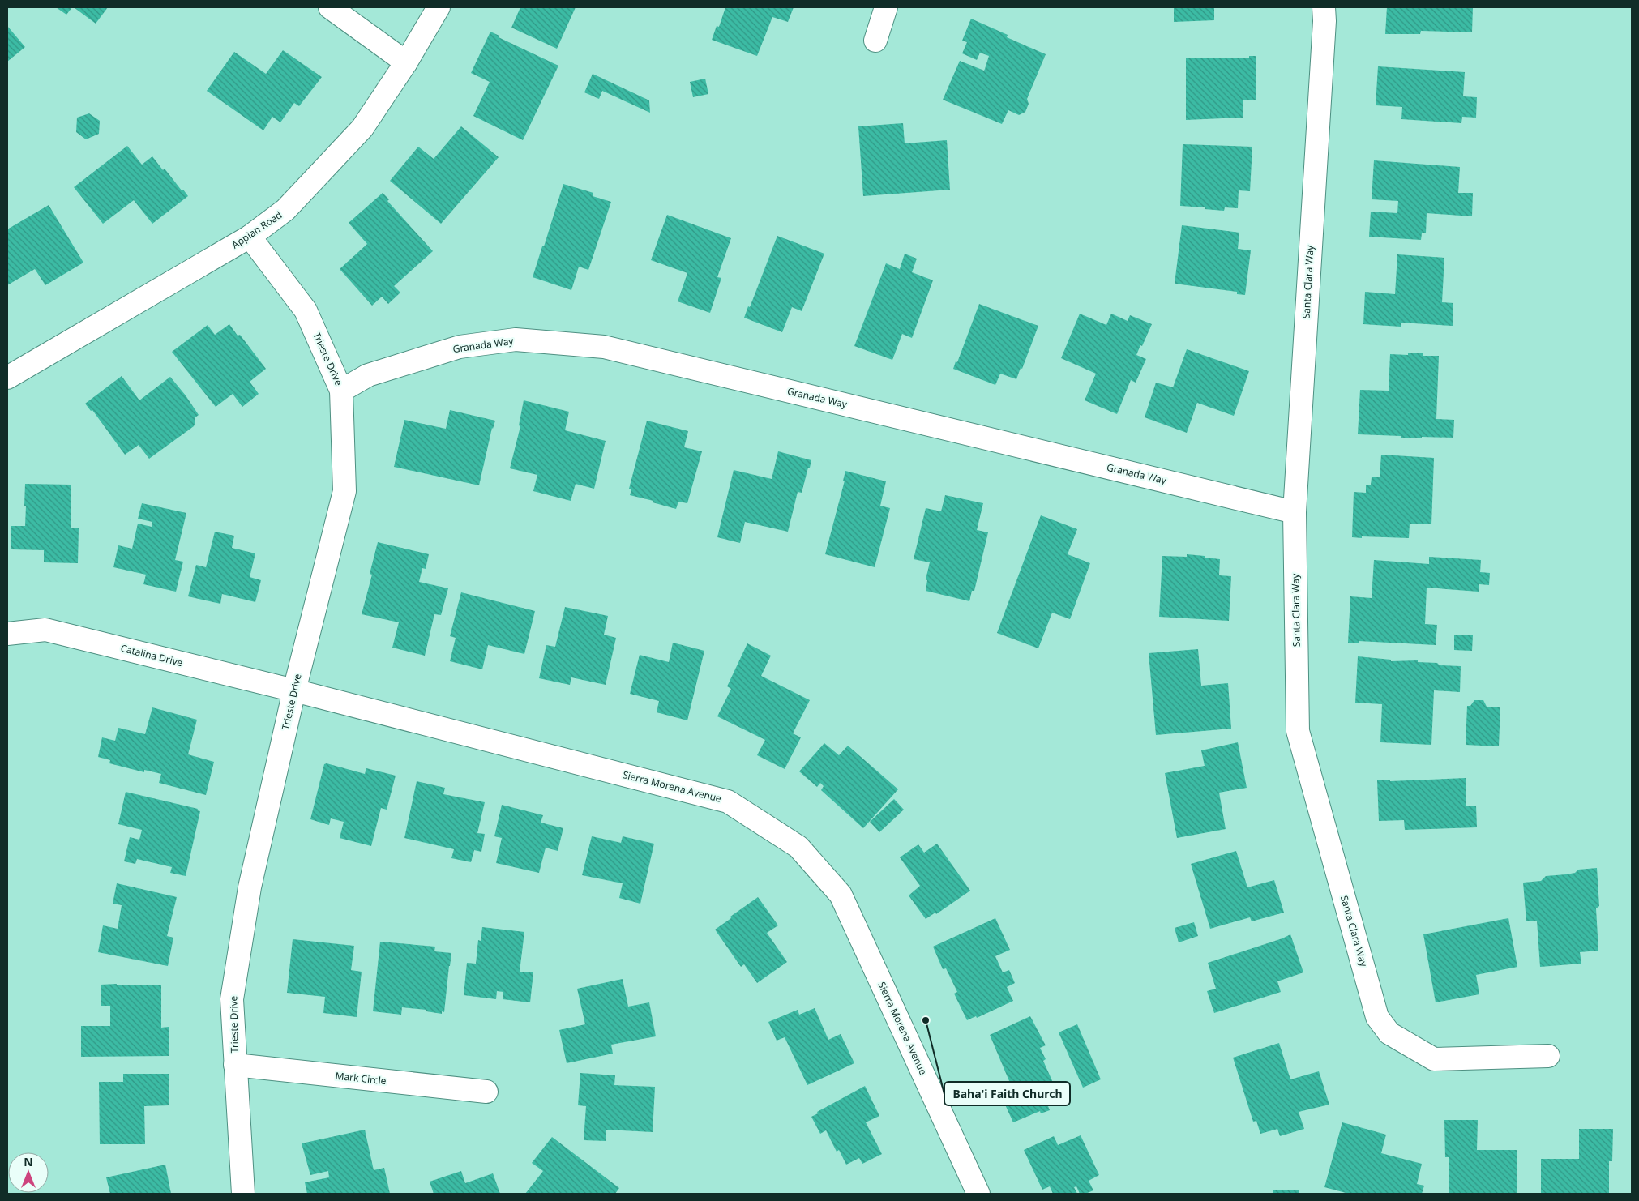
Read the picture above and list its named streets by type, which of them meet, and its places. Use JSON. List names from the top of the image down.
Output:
{
  "streets": {
    "street": [
      "Appian Road",
      "Santa Clara Way",
      "Granada Way",
      "Trieste Drive",
      "Catalina Drive",
      "Sierra Morena Avenue",
      "Mark Circle"
    ]
  },
  "crossings": [
    ["Appian Road", "Trieste Drive"],
    ["Santa Clara Way", "Granada Way"],
    ["Granada Way", "Trieste Drive"],
    ["Trieste Drive", "Catalina Drive"],
    ["Trieste Drive", "Sierra Morena Avenue"],
    ["Trieste Drive", "Mark Circle"],
    ["Catalina Drive", "Sierra Morena Avenue"]
  ],
  "places": ["Baha'i Faith Church"],
  "north": "top"
}
